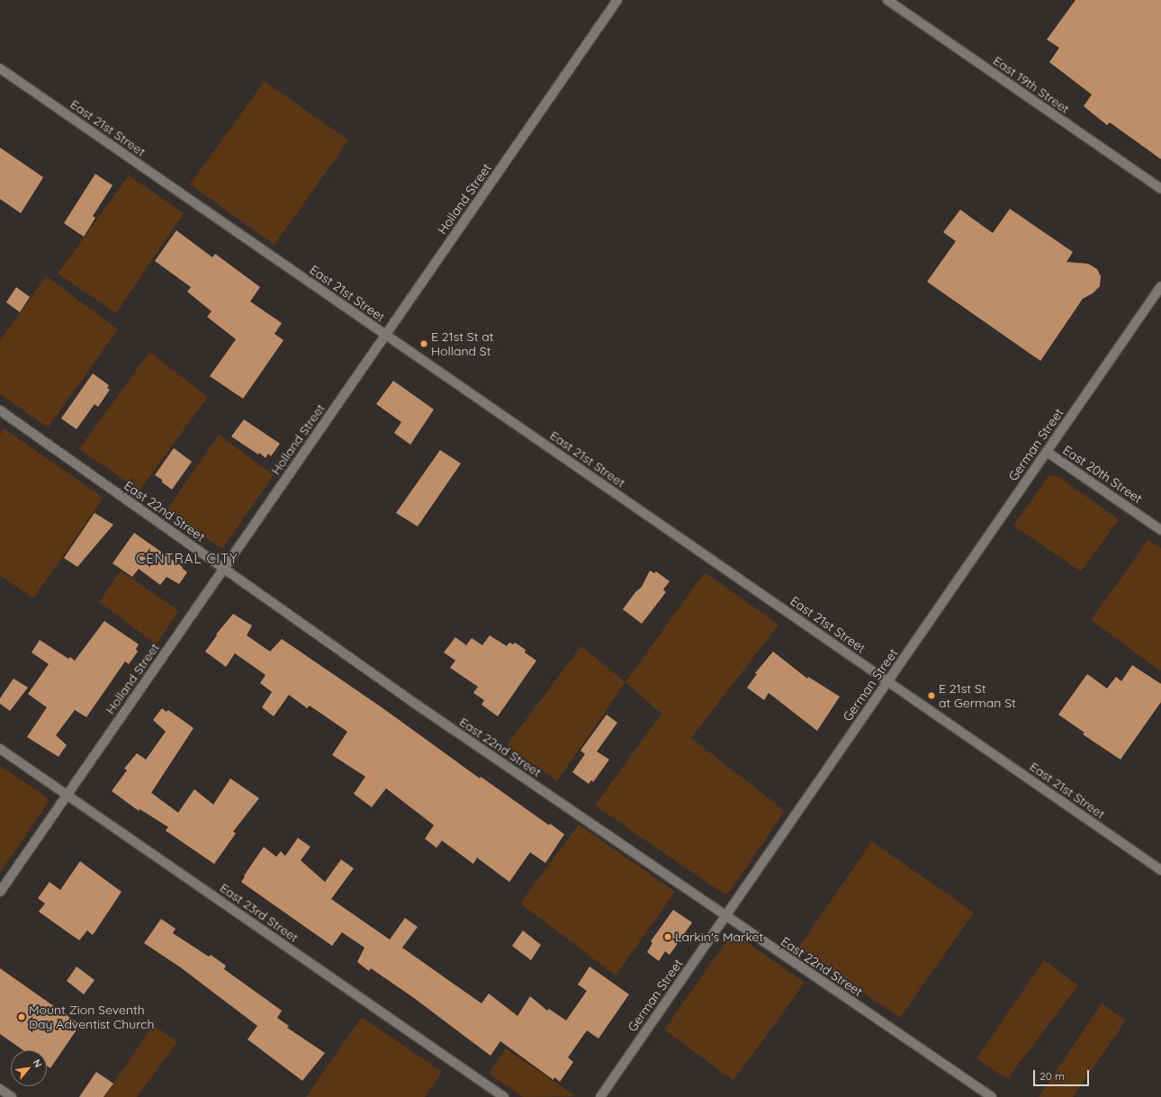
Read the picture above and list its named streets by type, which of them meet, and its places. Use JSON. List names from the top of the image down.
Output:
{
  "streets": {
    "street": [
      "East 19th Street",
      "East 21st Street",
      "Holland Street",
      "German Street",
      "East 20th Street",
      "East 22nd Street",
      "East 23rd Street"
    ]
  },
  "crossings": [
    ["East 21st Street", "Holland Street"],
    ["East 21st Street", "German Street"],
    ["Holland Street", "East 22nd Street"],
    ["Holland Street", "East 23rd Street"],
    ["German Street", "East 20th Street"],
    ["German Street", "East 22nd Street"]
  ],
  "districts": ["CENTRAL CITY"],
  "places": [
    "E 21st St at Holland St",
    "E 21st St at German St",
    "Larkin's Market",
    "Mount Zion Seventh Day Adventist Church"
  ],
  "scale_bar": "20 m",
  "north": "top right"
}
